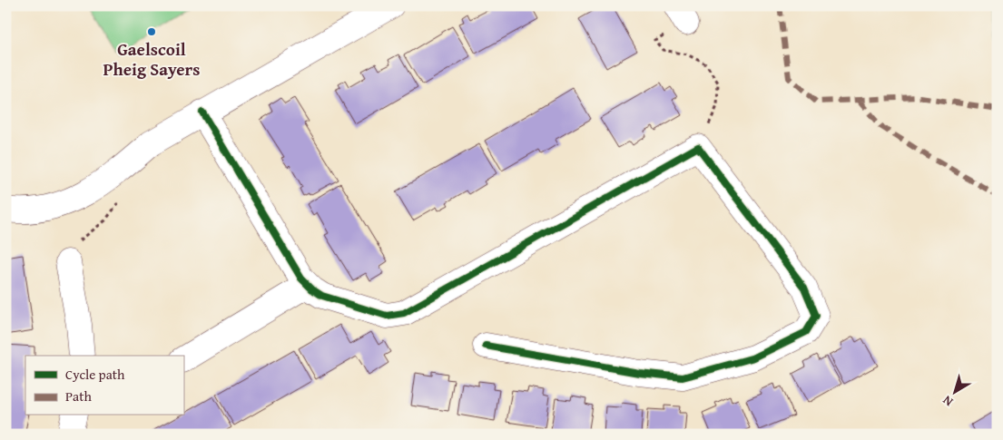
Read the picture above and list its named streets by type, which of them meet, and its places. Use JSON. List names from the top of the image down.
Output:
{
  "places": ["Gaelscoil Pheig Sayers"],
  "legend": ["Cycle path", "Path"],
  "north": "bottom left"
}
